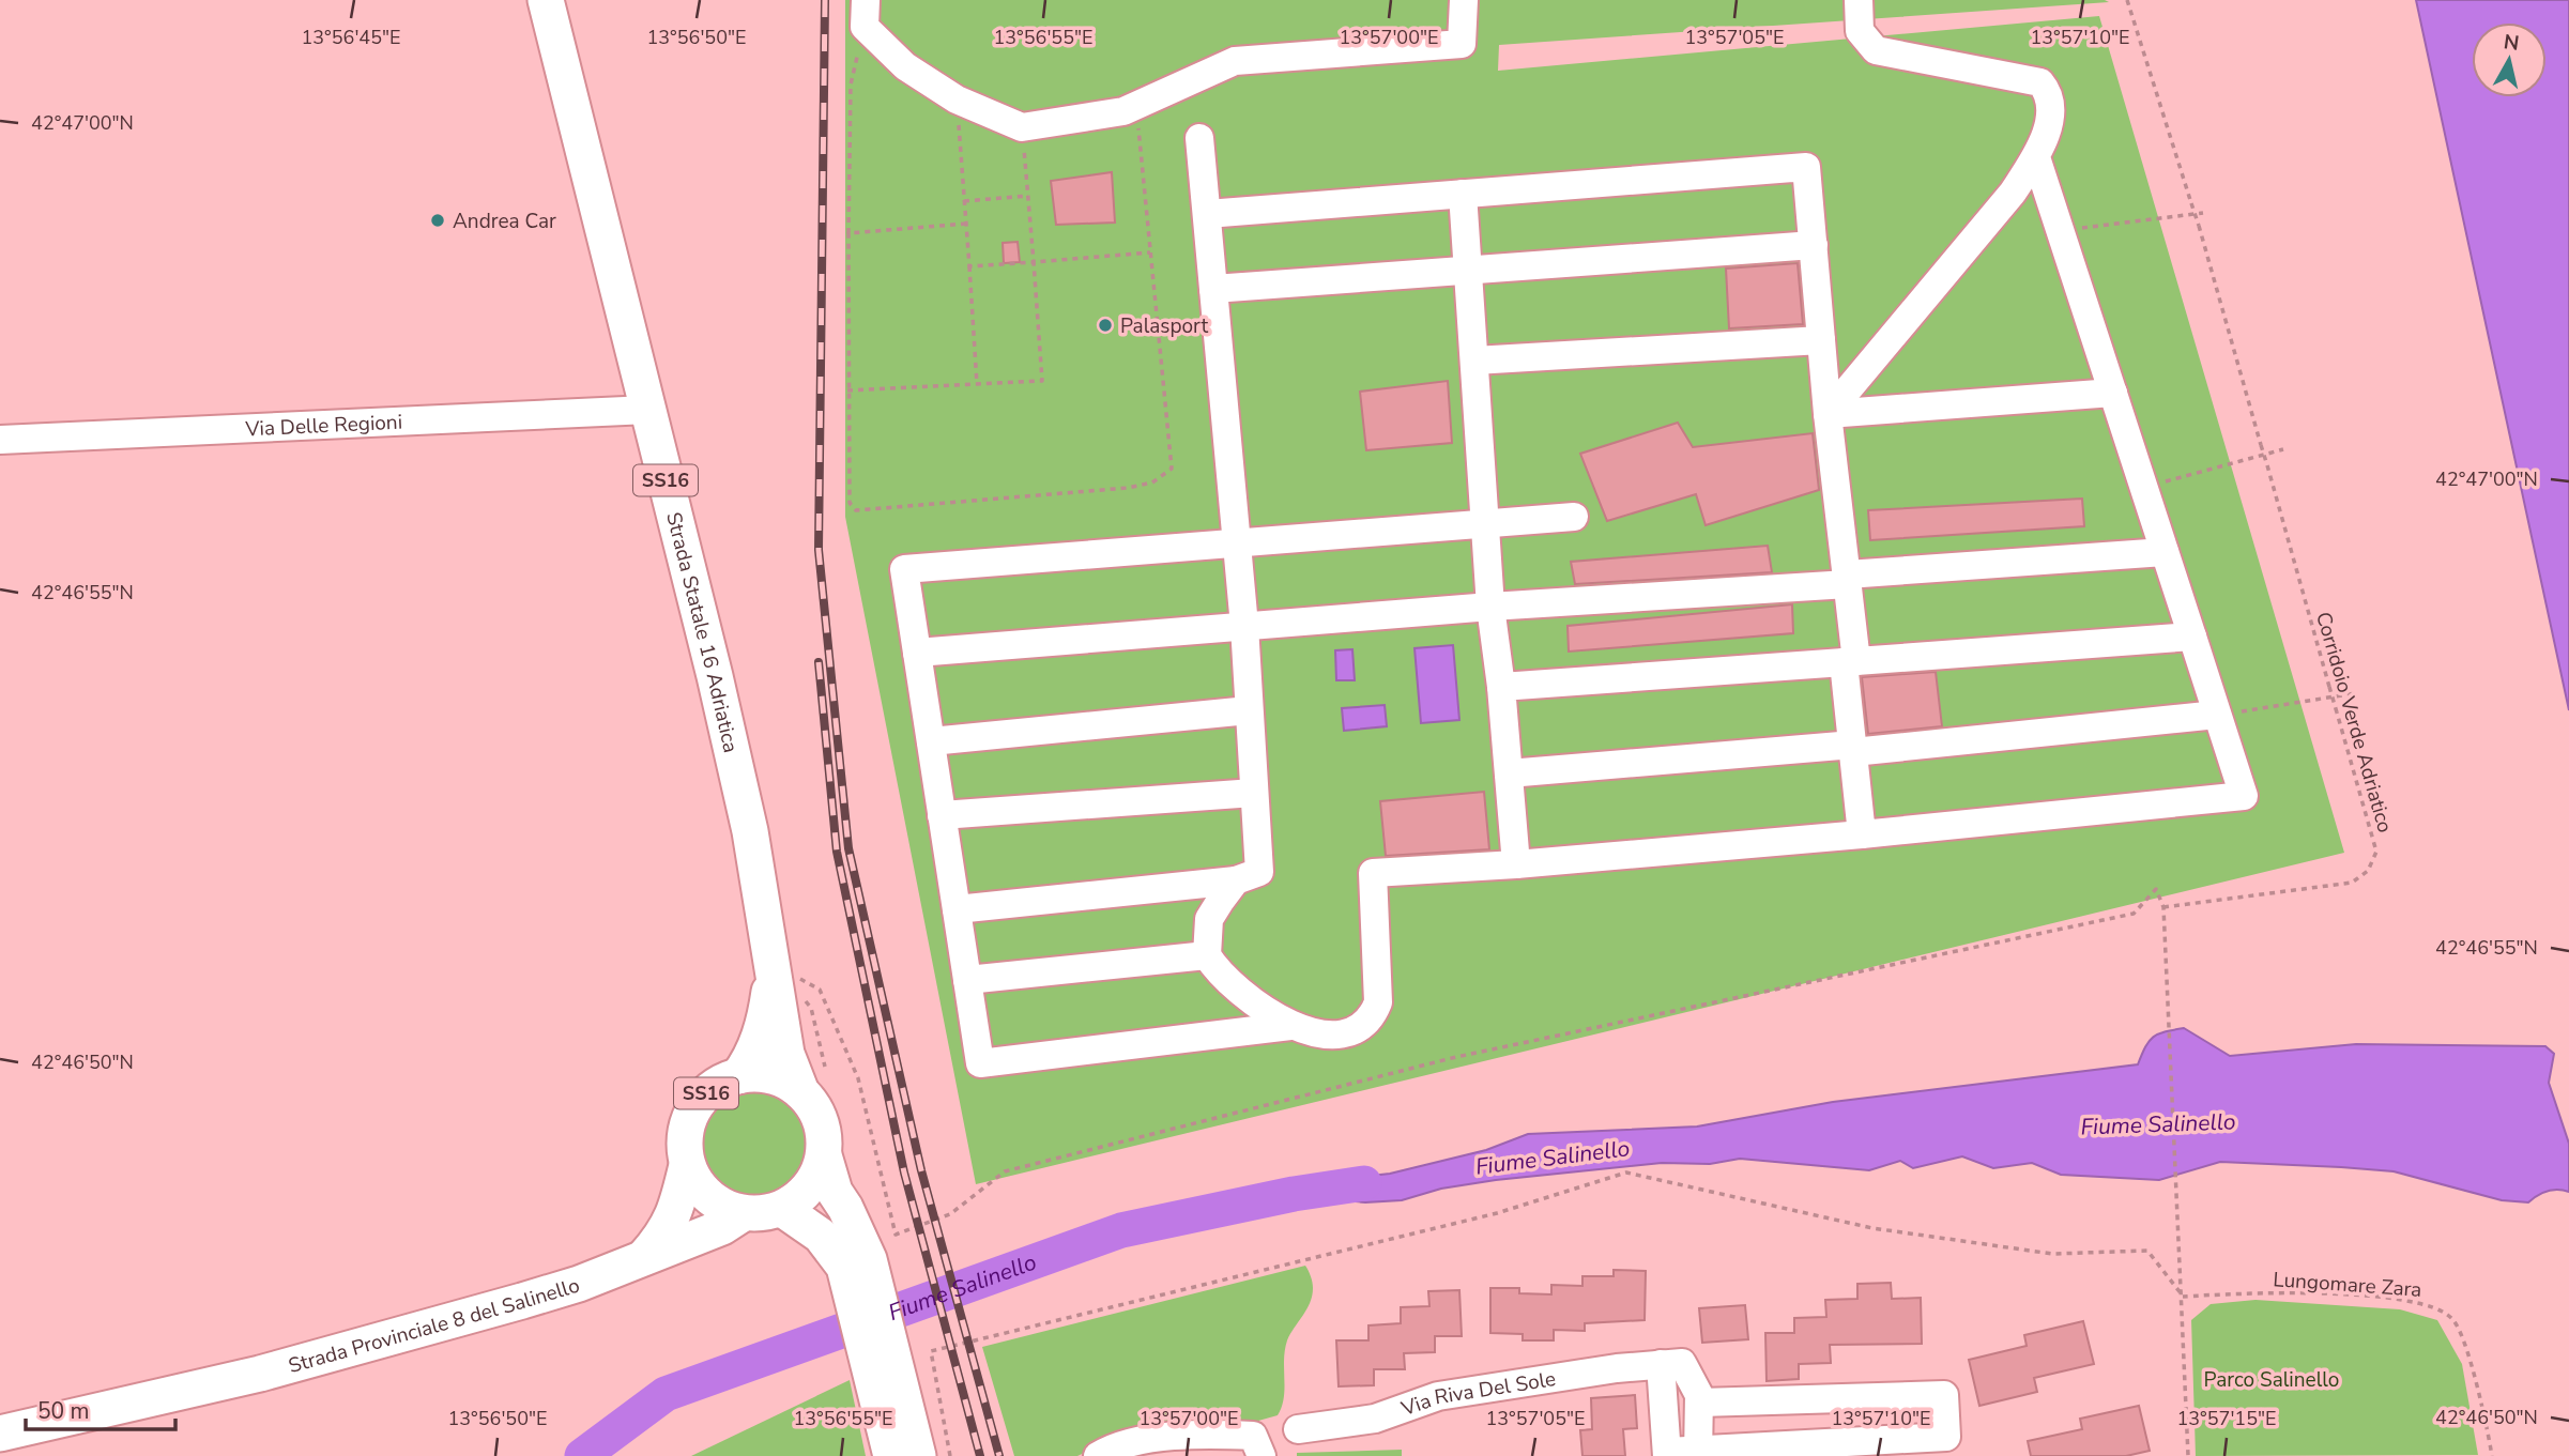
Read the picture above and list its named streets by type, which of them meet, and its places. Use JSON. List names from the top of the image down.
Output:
{
  "streets": {
    "main road": ["SS16", "Strada Statale 16 Adriatica", "Strada Provinciale 8 del Salinello"],
    "street": ["Via Delle Regioni", "Via Riva Del Sole"],
    "path": ["Corridoio Verde Adriatico", "Lungomare Zara"]
  },
  "crossings": [
    ["Via Delle Regioni", "Strada Statale 16 Adriatica"],
    ["SS16", "Strada Statale 16 Adriatica"],
    ["SS16", "Strada Provinciale 8 del Salinello"],
    ["Strada Statale 16 Adriatica", "Strada Provinciale 8 del Salinello"]
  ],
  "water": ["Fiume Salinello"],
  "parks": ["Parco Salinello"],
  "places": ["Andrea Car", "Palasport"],
  "scale_bar": "50 m",
  "north": "top",
  "coordinates": [
    "13°56'45\"E",
    "13°56'50\"E",
    "13°56'55\"E",
    "13°57'00\"E",
    "13°57'05\"E",
    "13°57'10\"E",
    "42°47'00\"N",
    "42°46'55\"N",
    "42°46'50\"N",
    "13°57'15\"E"
  ]
}
